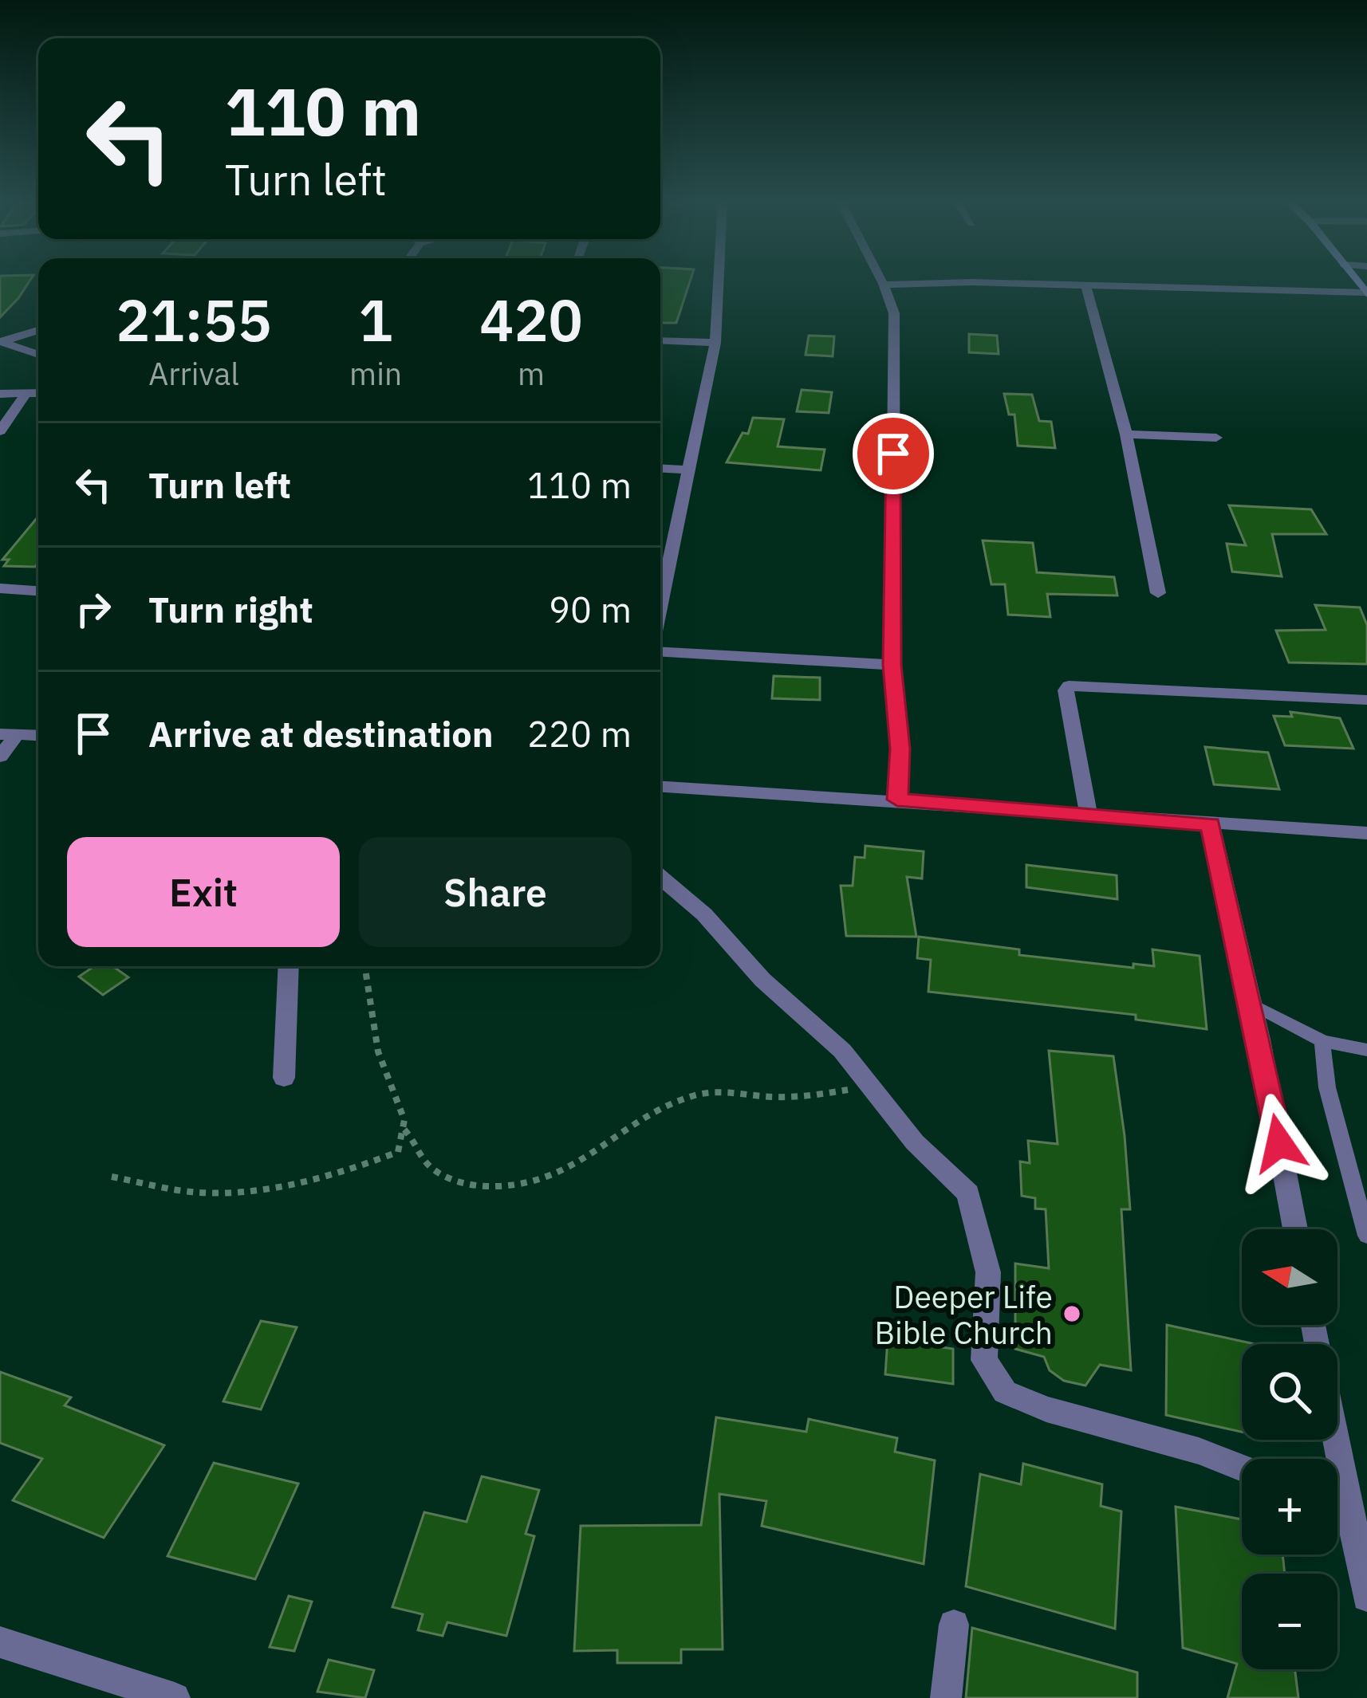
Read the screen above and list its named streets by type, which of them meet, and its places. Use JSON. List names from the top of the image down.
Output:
{
  "places": ["Deeper Life Bible Church"],
  "north": "left",
  "page": {
    "turn": ["110 m", "Turn left"],
    "eta": [
      "21:55",
      "Arrival",
      "1",
      "min",
      "420",
      "m"
    ],
    "list": [
      {
        "name": "Turn left",
        "value": "110 m"
      },
      {
        "name": "Turn right",
        "value": "90 m"
      },
      {
        "name": "Arrive at destination",
        "value": "220 m"
      }
    ],
    "buttons": ["Exit", "Share"],
    "map_buttons": ["+", "−"]
  }
}
